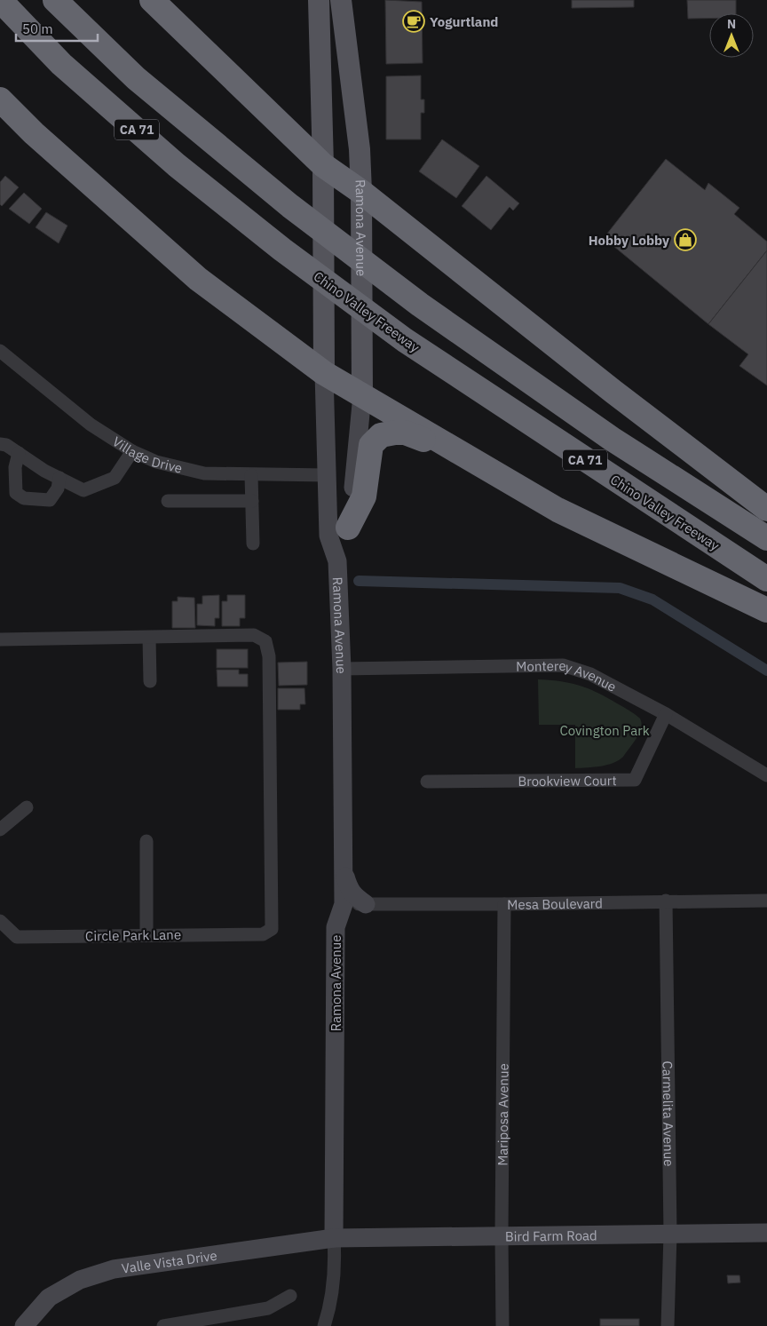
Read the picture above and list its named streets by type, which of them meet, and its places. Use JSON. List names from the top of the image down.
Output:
{
  "streets": {
    "highway": ["CA 71", "Chino Valley Freeway"],
    "main road": ["Ramona Avenue"],
    "street": [
      "Village Drive",
      "Monterey Avenue",
      "Brookview Court",
      "Mesa Boulevard",
      "Circle Park Lane",
      "Carmelita Avenue",
      "Mariposa Avenue",
      "Bird Farm Road",
      "Valle Vista Drive"
    ]
  },
  "crossings": [
    ["Ramona Avenue", "Village Drive"],
    ["Ramona Avenue", "Monterey Avenue"],
    ["Ramona Avenue", "Mesa Boulevard"],
    ["Ramona Avenue", "Bird Farm Road"],
    ["Ramona Avenue", "Valle Vista Drive"],
    ["Monterey Avenue", "Brookview Court"],
    ["Mesa Boulevard", "Carmelita Avenue"],
    ["Mesa Boulevard", "Mariposa Avenue"],
    ["Carmelita Avenue", "Bird Farm Road"],
    ["Mariposa Avenue", "Bird Farm Road"],
    ["Bird Farm Road", "Valle Vista Drive"]
  ],
  "parks": ["Covington Park"],
  "places": {
    "cafe": ["Yogurtland"],
    "shop": ["Hobby Lobby"]
  },
  "scale_bar": "50 m",
  "north": "top"
}
